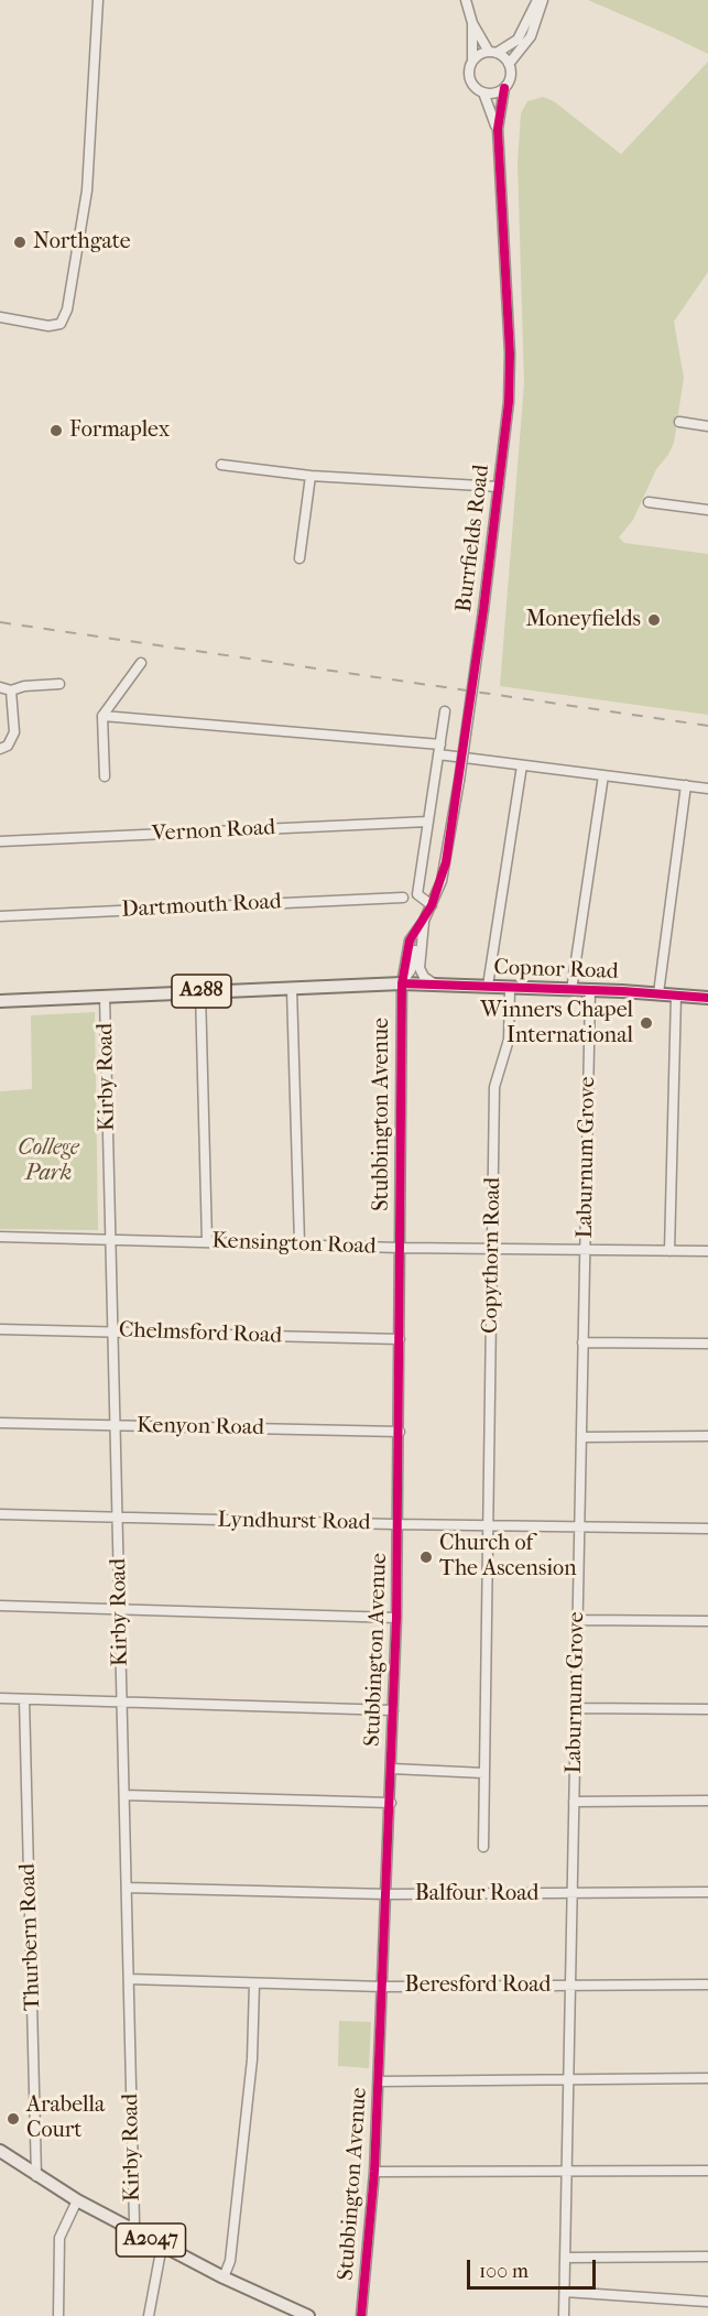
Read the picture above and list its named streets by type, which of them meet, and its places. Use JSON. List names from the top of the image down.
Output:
{
  "streets": {
    "main road": ["Copnor Road", "A288", "A2047"],
    "street": [
      "Burrfields Road",
      "Vernon Road",
      "Dartmouth Road",
      "Kirby Road",
      "Stubbington Avenue",
      "Laburnum Grove",
      "Kensington Road",
      "Copythorn Road",
      "Chelmsford Road",
      "Kenyon Road",
      "Lyndhurst Road",
      "Balfour Road",
      "Thurbern Road",
      "Beresford Road"
    ]
  },
  "crossings": [
    ["Burrfields Road", "Copnor Road"],
    ["Burrfields Road", "Stubbington Avenue"],
    ["Copnor Road", "Kirby Road"],
    ["Copnor Road", "Stubbington Avenue"],
    ["Copnor Road", "Laburnum Grove"],
    ["Copnor Road", "Copythorn Road"],
    ["Kirby Road", "Kensington Road"],
    ["Kirby Road", "Chelmsford Road"],
    ["Kirby Road", "Kenyon Road"],
    ["Kirby Road", "Lyndhurst Road"],
    ["Kirby Road", "Balfour Road"],
    ["Kirby Road", "Beresford Road"],
    ["Kirby Road", "A2047"],
    ["Stubbington Avenue", "Kensington Road"],
    ["Stubbington Avenue", "Chelmsford Road"],
    ["Stubbington Avenue", "Kenyon Road"],
    ["Stubbington Avenue", "Lyndhurst Road"],
    ["Stubbington Avenue", "Balfour Road"],
    ["Stubbington Avenue", "Beresford Road"],
    ["Laburnum Grove", "Kensington Road"],
    ["Laburnum Grove", "Lyndhurst Road"],
    ["Laburnum Grove", "Balfour Road"],
    ["Laburnum Grove", "Beresford Road"],
    ["Kensington Road", "Copythorn Road"],
    ["Copythorn Road", "Lyndhurst Road"],
    ["Thurbern Road", "A2047"]
  ],
  "parks": ["College Park"],
  "places": [
    "Northgate",
    "Formaplex",
    "Moneyfields",
    "Winners Chapel International",
    "Church of The Ascension",
    "Arabella Court"
  ],
  "scale_bar": "100 m"
}
